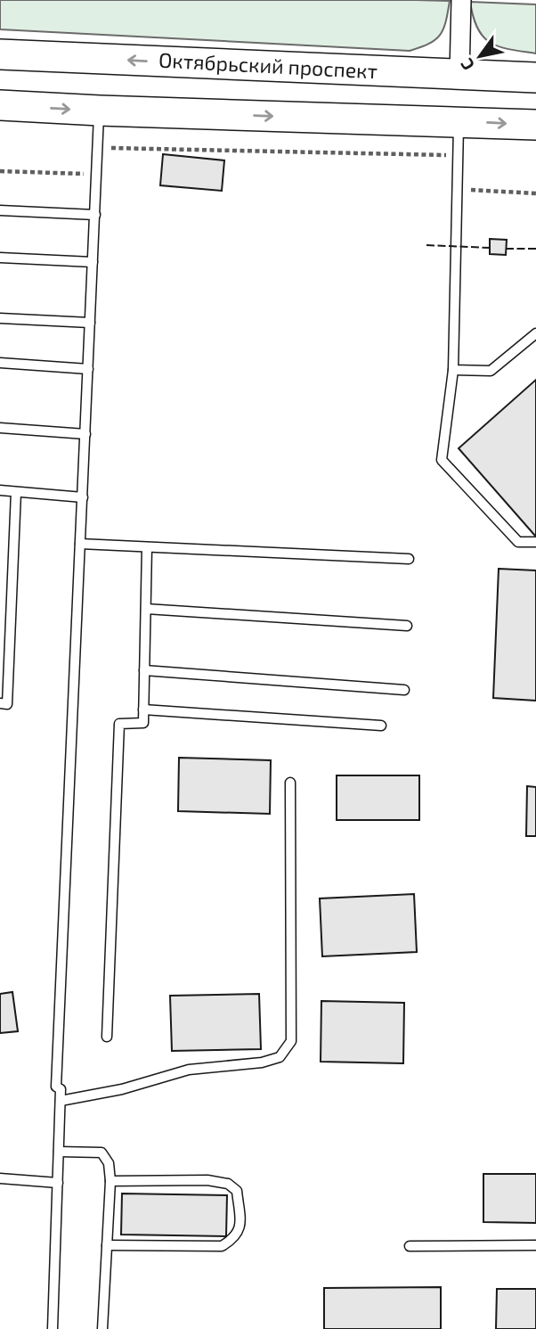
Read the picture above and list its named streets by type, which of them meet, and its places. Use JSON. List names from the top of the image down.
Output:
{
  "streets": {
    "main road": ["Октябрьский проспект"]
  },
  "north": "bottom left"
}
